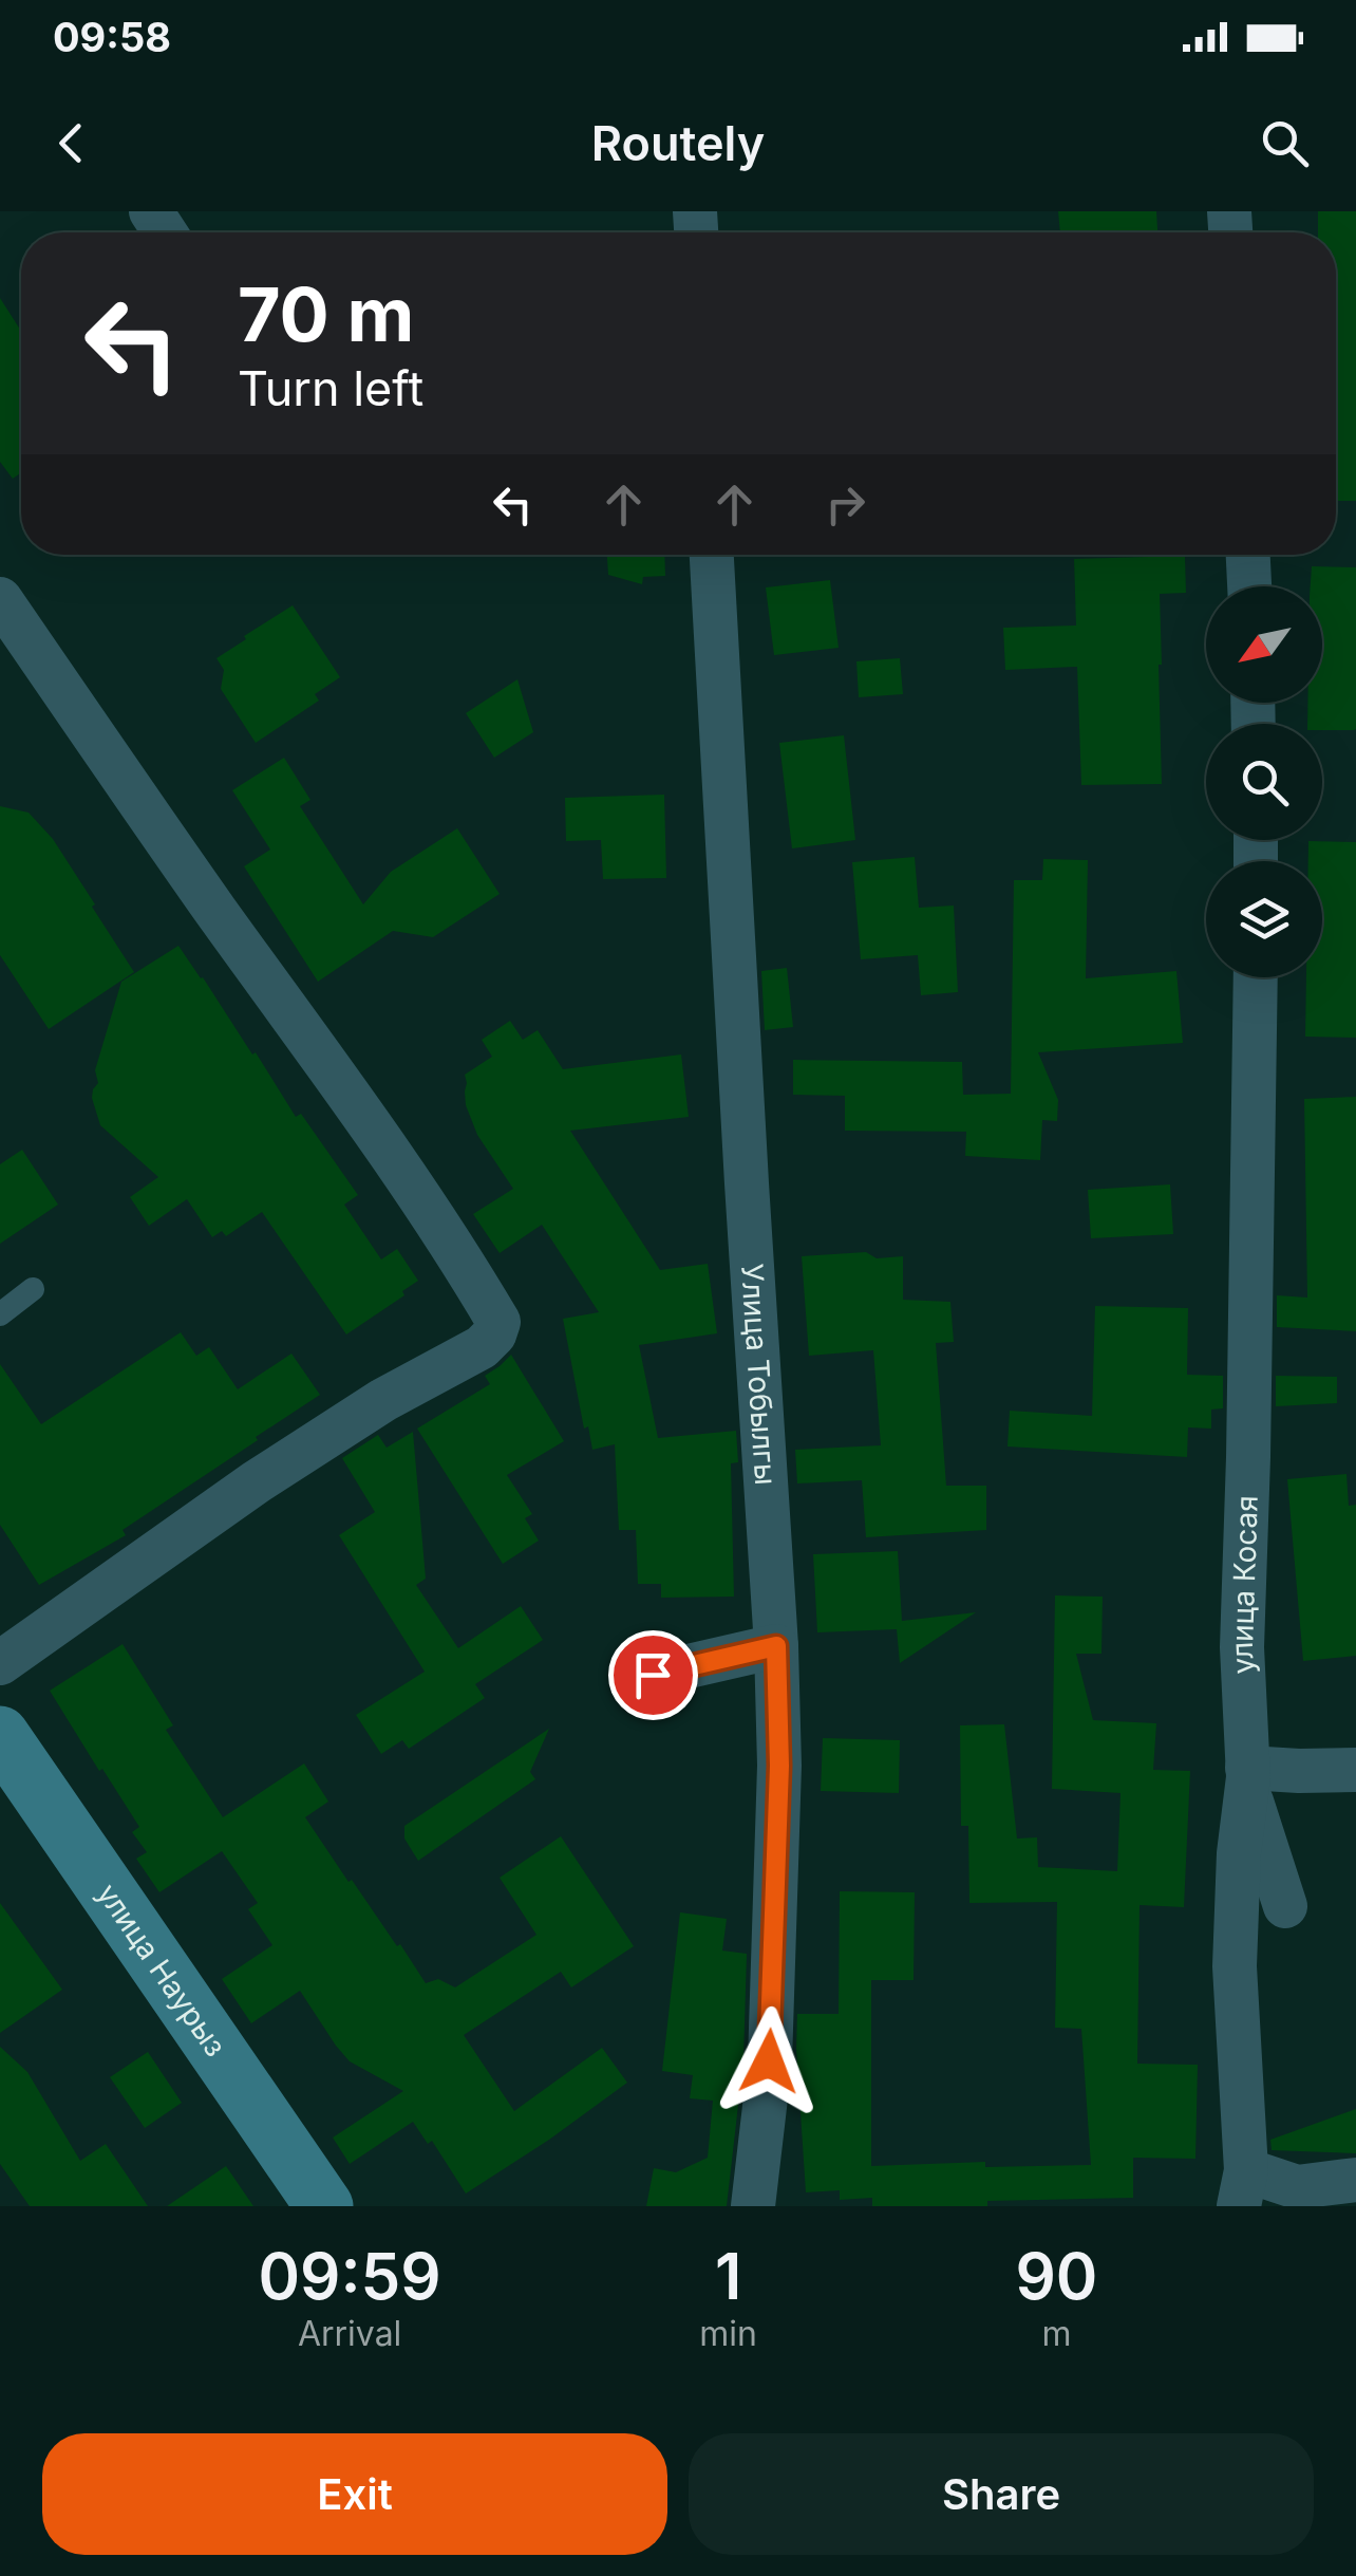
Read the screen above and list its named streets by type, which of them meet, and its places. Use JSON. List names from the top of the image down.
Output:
{
  "streets": {
    "street": ["Улица Тобылгы", "улица Косая", "улица Наурыз"]
  },
  "north": "bottom left",
  "page": {
    "status": "09:58",
    "header": "Routely",
    "turn": ["70 m", "Turn left"],
    "eta": [
      "09:59",
      "Arrival",
      "1",
      "min",
      "90",
      "m"
    ],
    "buttons": ["Exit", "Share"]
  }
}
